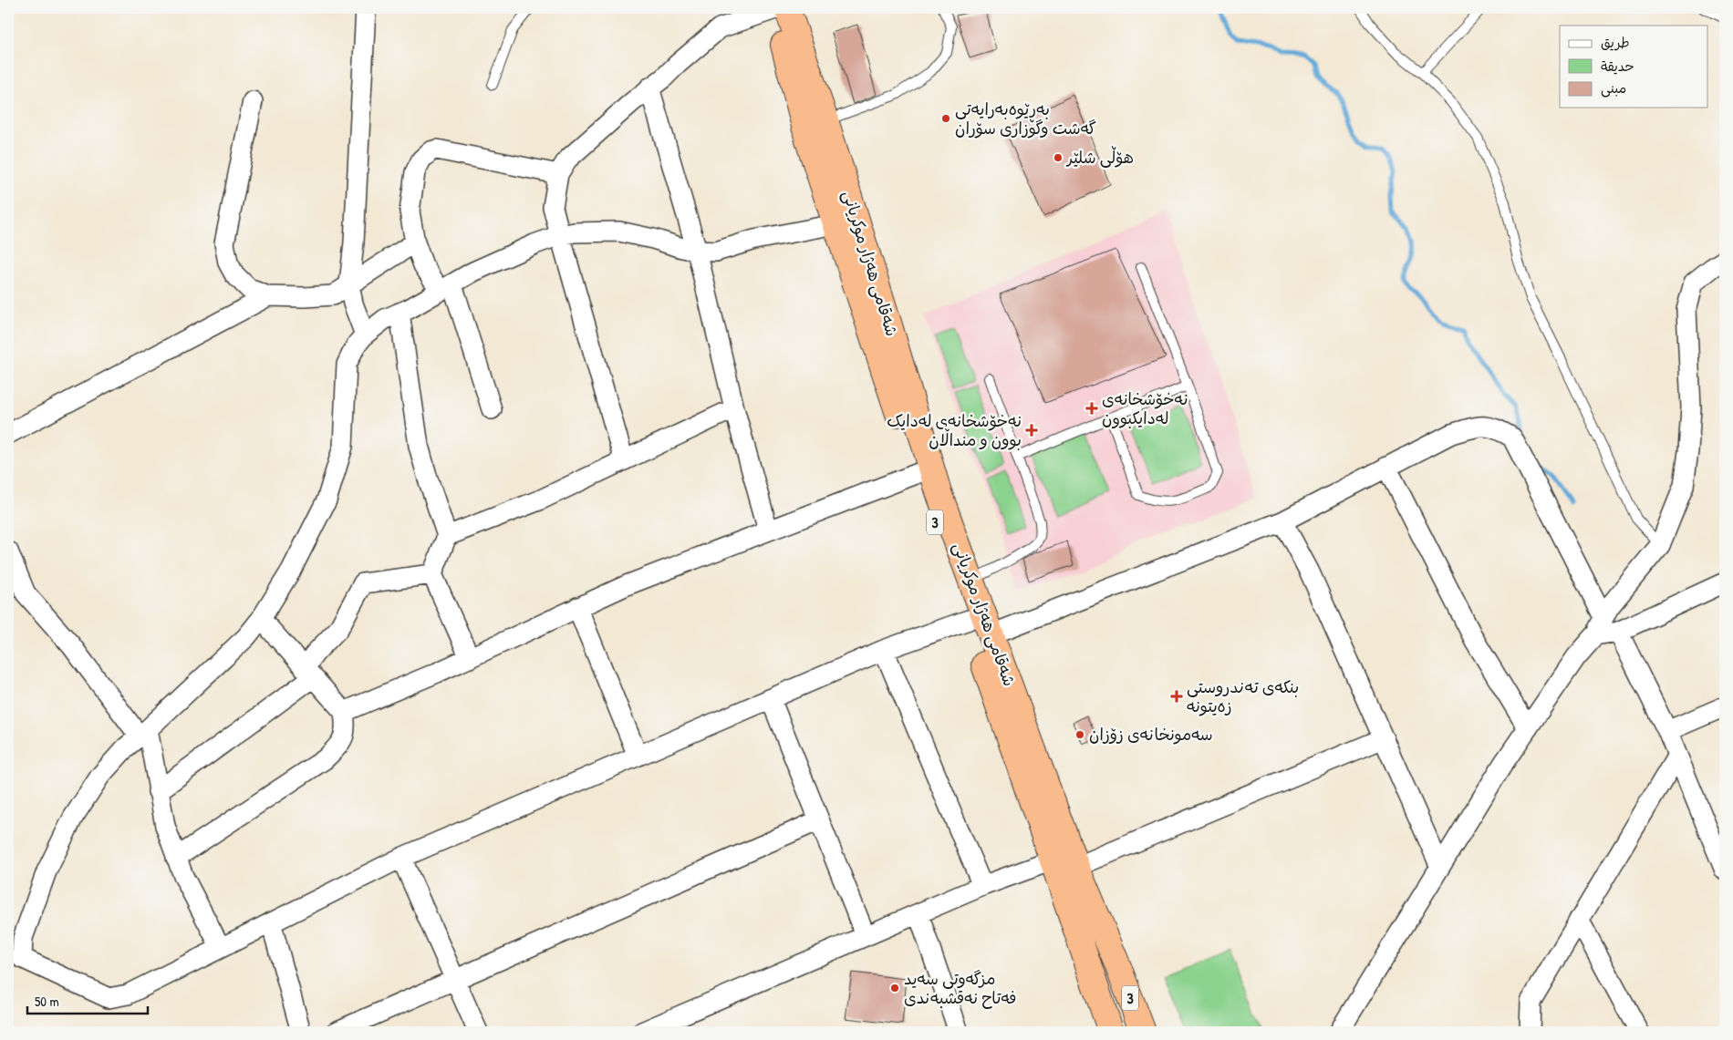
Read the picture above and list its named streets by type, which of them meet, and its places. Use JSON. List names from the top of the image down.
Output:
{
  "streets": {
    "highway": ["شەقامی ھەژار موکریانی", "3"]
  },
  "places": {
    "other": [
      "بەڕێوەبەرایەتی گەشت وگوزاری سۆران",
      "هۆڵی شلێر",
      "سەمونخانەی زۆزان",
      "مزگەوتی سەید فەتاح نەقشبەندی"
    ],
    "health": ["نەخۆشخانەی لەدایکبوون", "نەخۆشخانەی لەدایک بوون و منداڵان", "بنکەی تەندروستی زەیتونە"]
  },
  "legend": ["طريق", "حديقة", "مبنى"],
  "scale_bar": "50 m"
}
